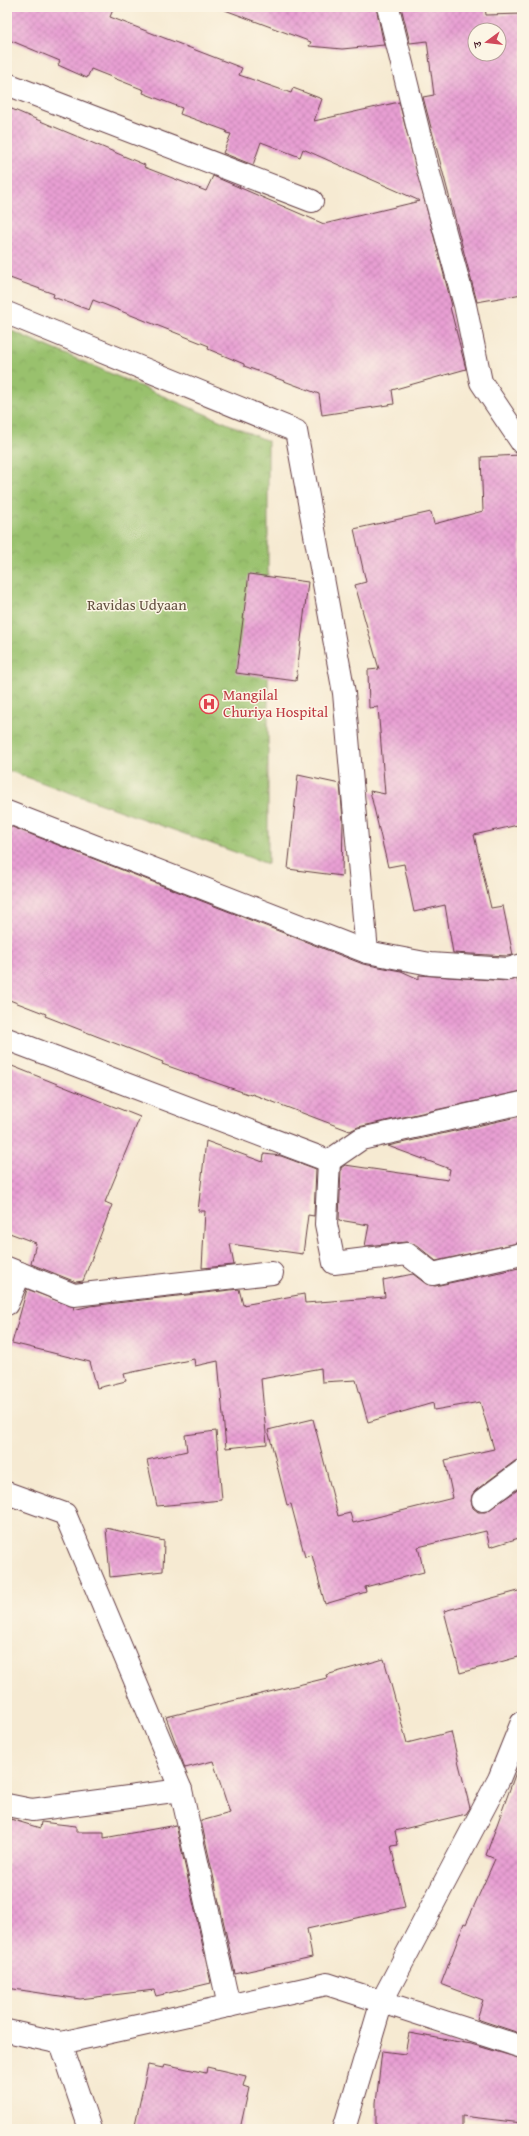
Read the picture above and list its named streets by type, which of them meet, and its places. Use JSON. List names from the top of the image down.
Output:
{
  "parks": ["Ravidas Udyaan"],
  "places": {
    "hospital": ["Mangilal Churiya Hospital"]
  },
  "north": "left"
}
